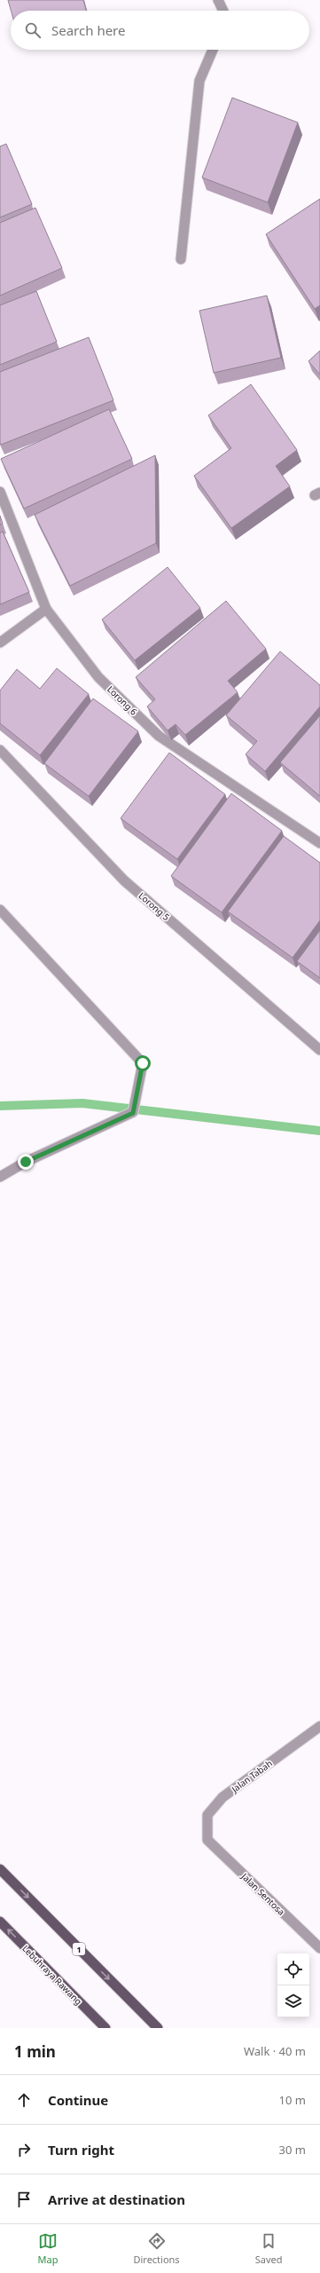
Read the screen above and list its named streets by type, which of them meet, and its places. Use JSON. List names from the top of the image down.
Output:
{
  "streets": {
    "main road": ["1", "Lebuhraya Rawang"],
    "street": [
      "Lorong 6",
      "Lorong 5",
      "Jalan Tabah",
      "Jalan Sentosa"
    ]
  },
  "crossings": [
    ["Jalan Tabah", "Jalan Sentosa"]
  ],
  "page": {
    "search": "Search here",
    "heading": ["1 min", "Walk · 40 m"],
    "list": [
      ["Continue", "10 m"],
      ["Turn right", "30 m"],
      "Arrive at destination"
    ],
    "nav": ["Map", "Directions", "Saved"]
  }
}
